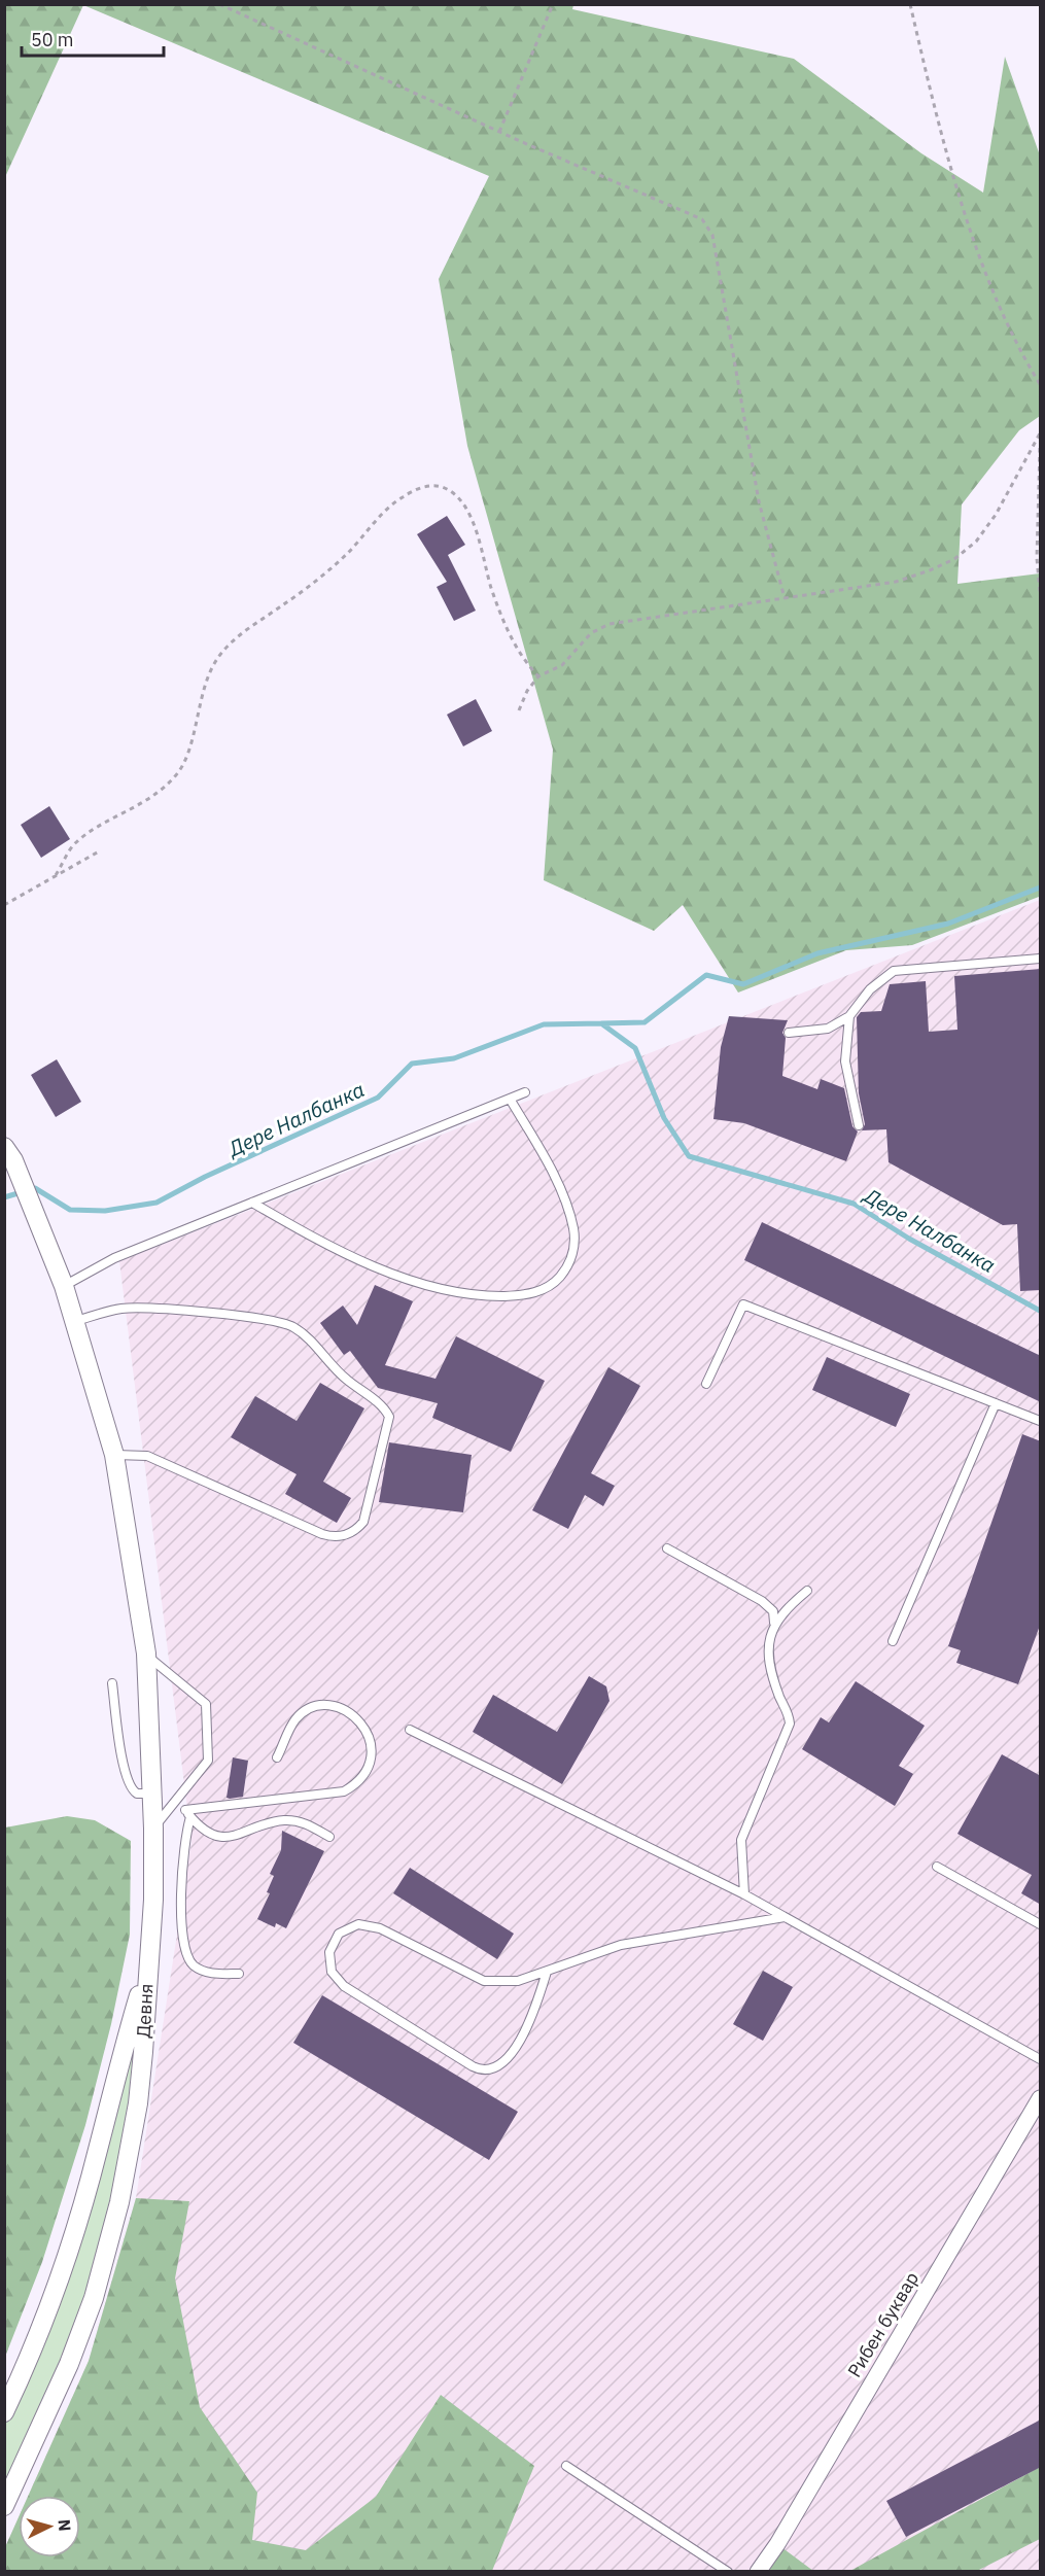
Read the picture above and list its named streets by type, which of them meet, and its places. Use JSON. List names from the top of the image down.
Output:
{
  "streets": {
    "street": ["Девня", "Рибен буквар"]
  },
  "water": ["Дере Налбанка"],
  "scale_bar": "50 m",
  "north": "right"
}
